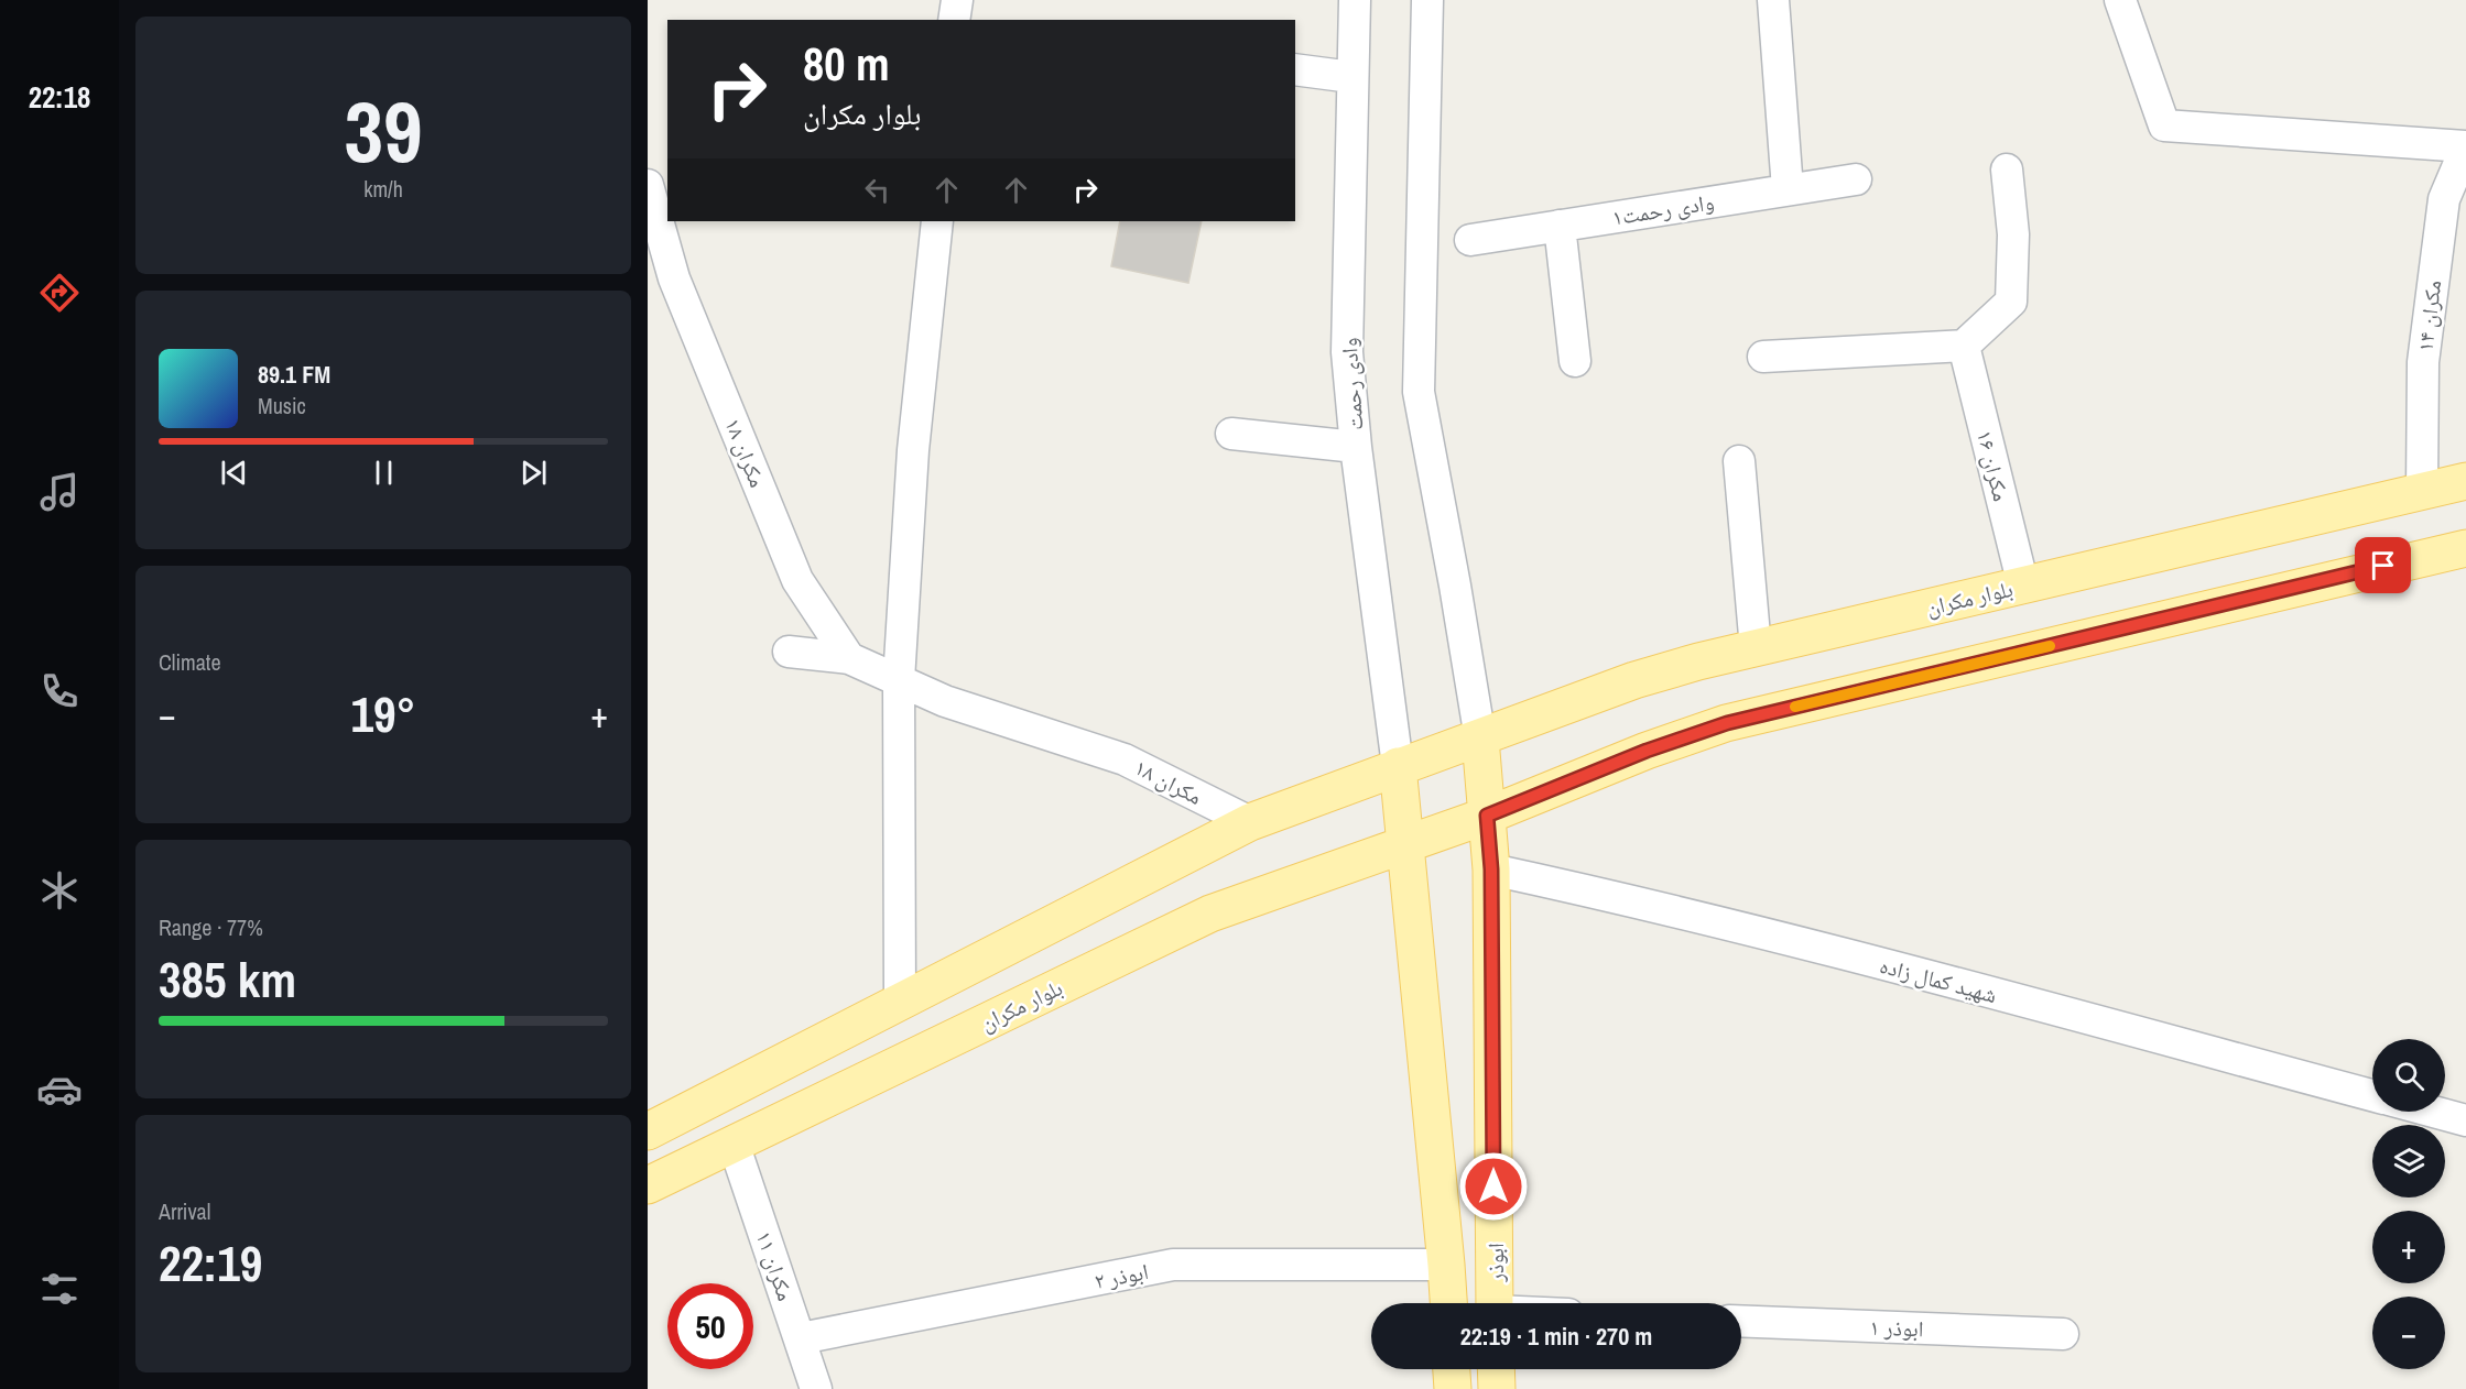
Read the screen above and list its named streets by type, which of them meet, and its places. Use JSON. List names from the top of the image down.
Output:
{
  "streets": {
    "main road": ["بلوار مکران", "ابوذر"],
    "street": [
      "وادی رحمت۱",
      "مکران ۱۴",
      "وادی رحمت",
      "مکران ۱۸",
      "مکران ۱۶",
      "شهید کمال زاده",
      "مکران ۱۱",
      "ابوذر ۲",
      "ابوذر ۱"
    ]
  },
  "crossings": [
    ["مکران ۱۴", "بلوار مکران"],
    ["وادی رحمت", "بلوار مکران"],
    ["مکران ۱۸", "بلوار مکران"],
    ["مکران ۱۶", "بلوار مکران"],
    ["بلوار مکران", "ابوذر"],
    ["بلوار مکران", "مکران ۱۱"],
    ["شهید کمال زاده", "ابوذر"],
    ["مکران ۱۱", "ابوذر ۲"]
  ],
  "page": {
    "tabs": "22:18",
    "tile": [
      ["39", "km/h"],
      "Climate",
      ["Range · 77%", "385 km"],
      ["Arrival", "22:19"]
    ],
    "turn": ["80 m", "بلوار مکران"],
    "song": ["89.1 FM", "Music"],
    "heat": ["−", "19°", "+"],
    "map_buttons": ["+", "−"],
    "limit": "50",
    "trip": "22:19 · 1 min · 270 m"
  }
}
